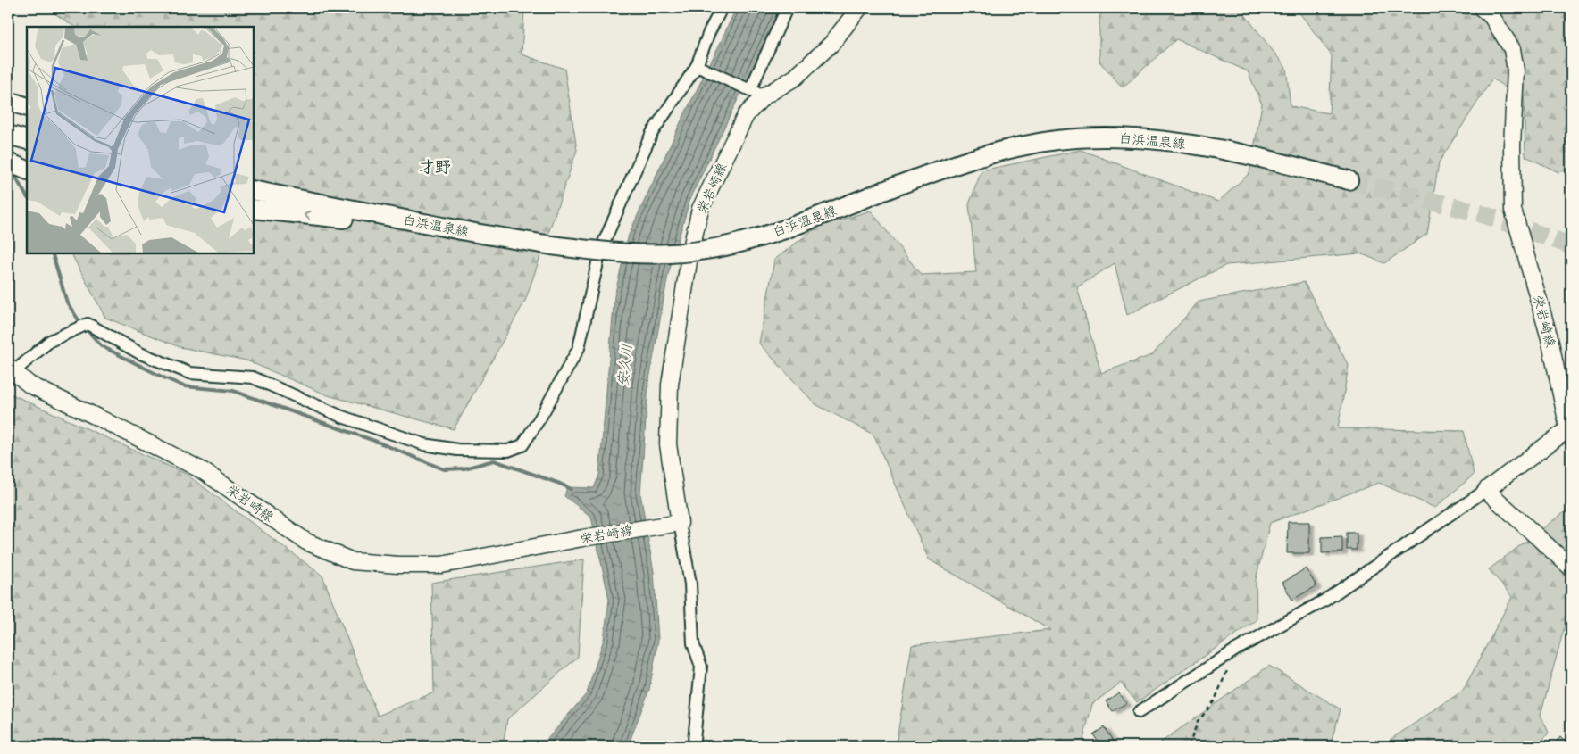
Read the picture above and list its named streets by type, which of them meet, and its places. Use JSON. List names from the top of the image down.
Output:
{
  "streets": {
    "main road": ["白浜温泉線", "栄岩崎線"]
  },
  "districts": ["才野"],
  "water": ["安久川"]
}
